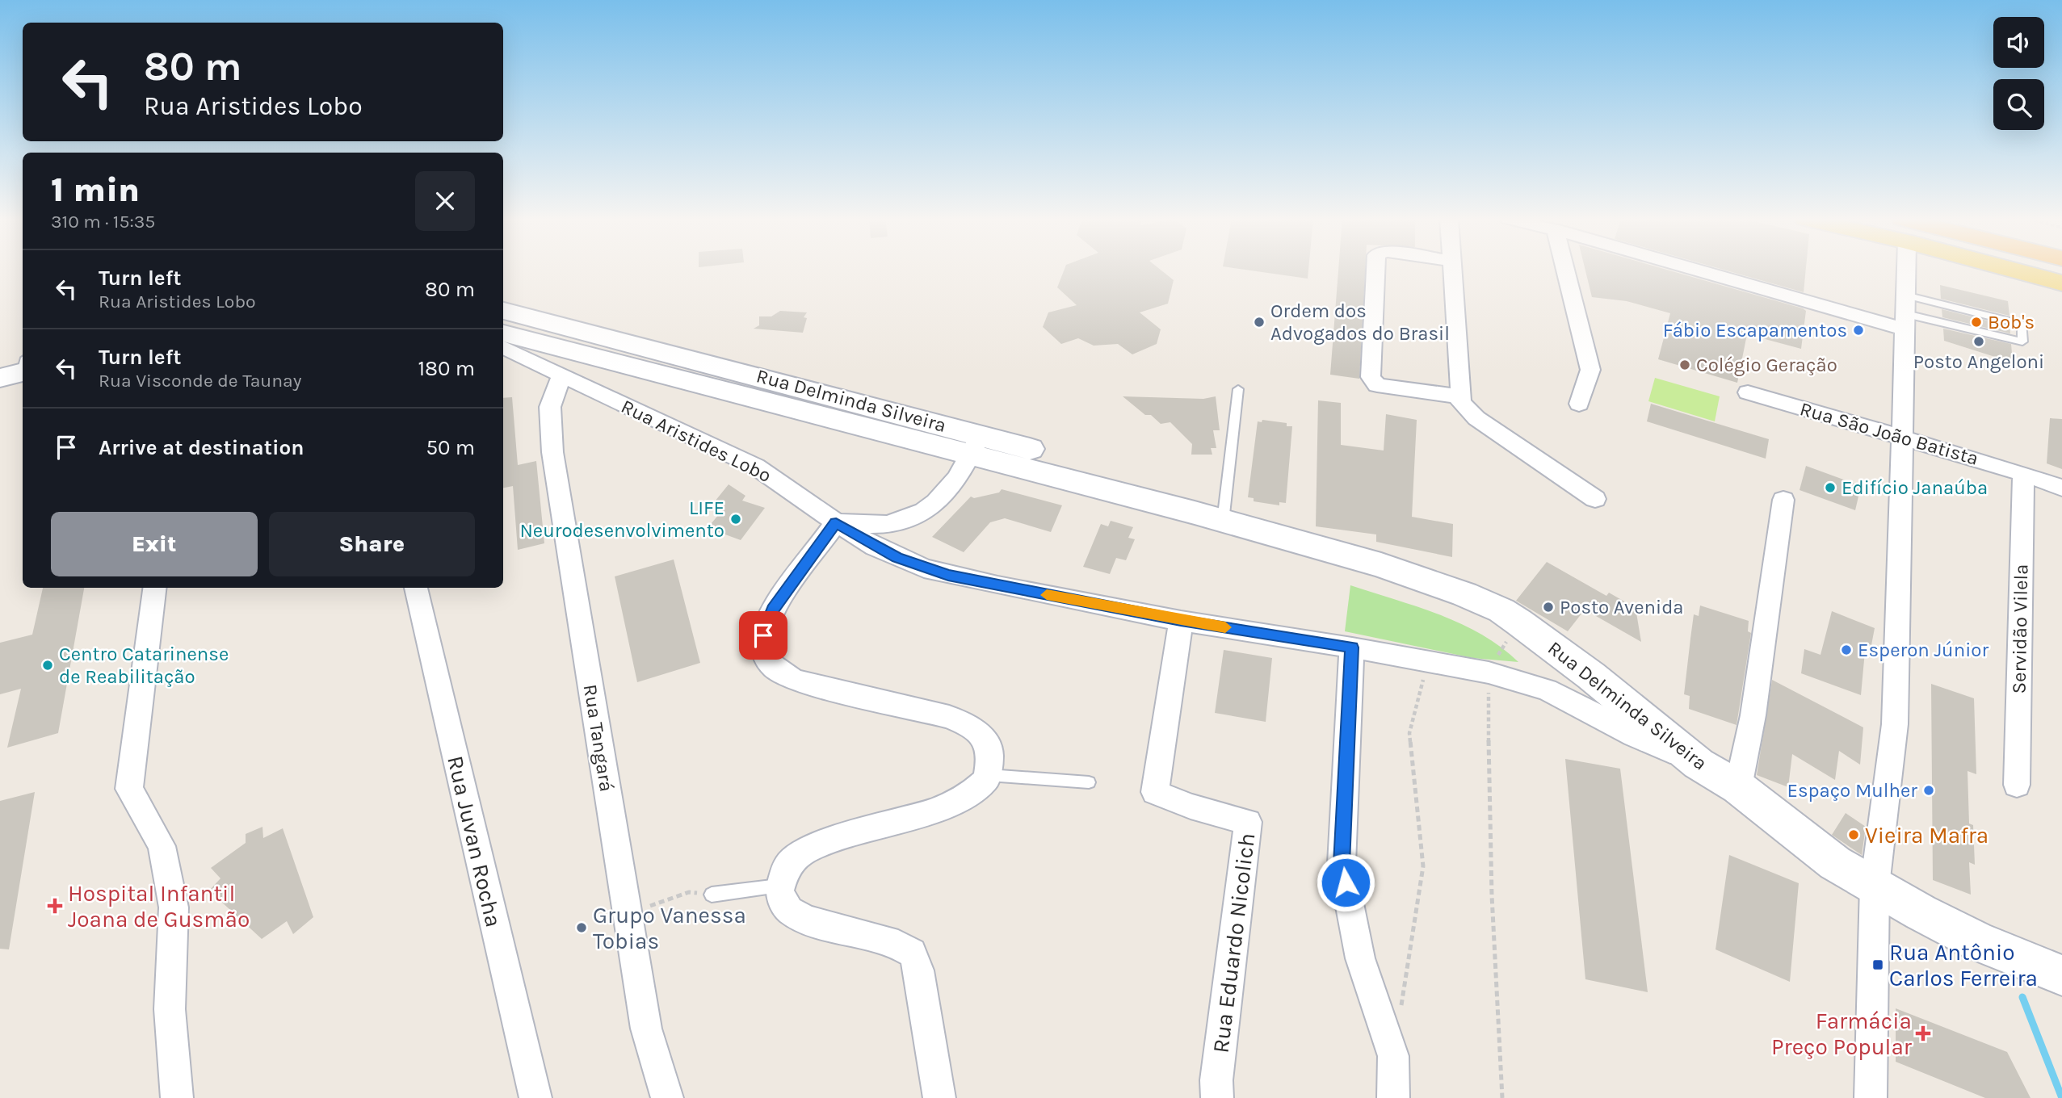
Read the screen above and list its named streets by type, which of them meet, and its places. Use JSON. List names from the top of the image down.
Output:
{
  "streets": {
    "main road": ["Rua Delminda Silveira"],
    "street": [
      "Rua São João Batista",
      "Rua Aristides Lobo",
      "Servidão Vilela",
      "Rua Tangará",
      "Rua Juvan Rocha",
      "Rua Eduardo Nicolich"
    ]
  },
  "crossings": [
    ["Rua Delminda Silveira", "Rua Aristides Lobo"],
    ["Rua São João Batista", "Servidão Vilela"],
    ["Rua Aristides Lobo", "Rua Tangará"],
    ["Rua Aristides Lobo", "Rua Eduardo Nicolich"]
  ],
  "places": {
    "other": [
      "Ordem dos Advogados do Brasil",
      "Bob's",
      "Fábio Escapamentos",
      "Posto Angeloni",
      "Colégio Geração",
      "Edifício Janaúba",
      "LIFE Neurodesenvolvimento",
      "Posto Avenida",
      "Esperon Júnior",
      "Centro Catarinense de Reabilitação",
      "Espaço Mulher",
      "Vieira Mafra",
      "Grupo Vanessa Tobias"
    ],
    "health": ["Hospital Infantil Joana de Gusmão", "Farmácia Preço Popular"],
    "transit": ["Rua Antônio Carlos Ferreira"]
  },
  "page": {
    "turn": ["80 m", "Rua Aristides Lobo"],
    "heading": ["1 min", "310 m · 15:35"],
    "list": [
      {
        "name": "Turn left",
        "note": "Rua Aristides Lobo",
        "value": "80 m"
      },
      {
        "name": "Turn left",
        "note": "Rua Visconde de Taunay",
        "value": "180 m"
      },
      {
        "name": "Arrive at destination",
        "value": "50 m"
      }
    ],
    "buttons": ["Exit", "Share"]
  }
}
